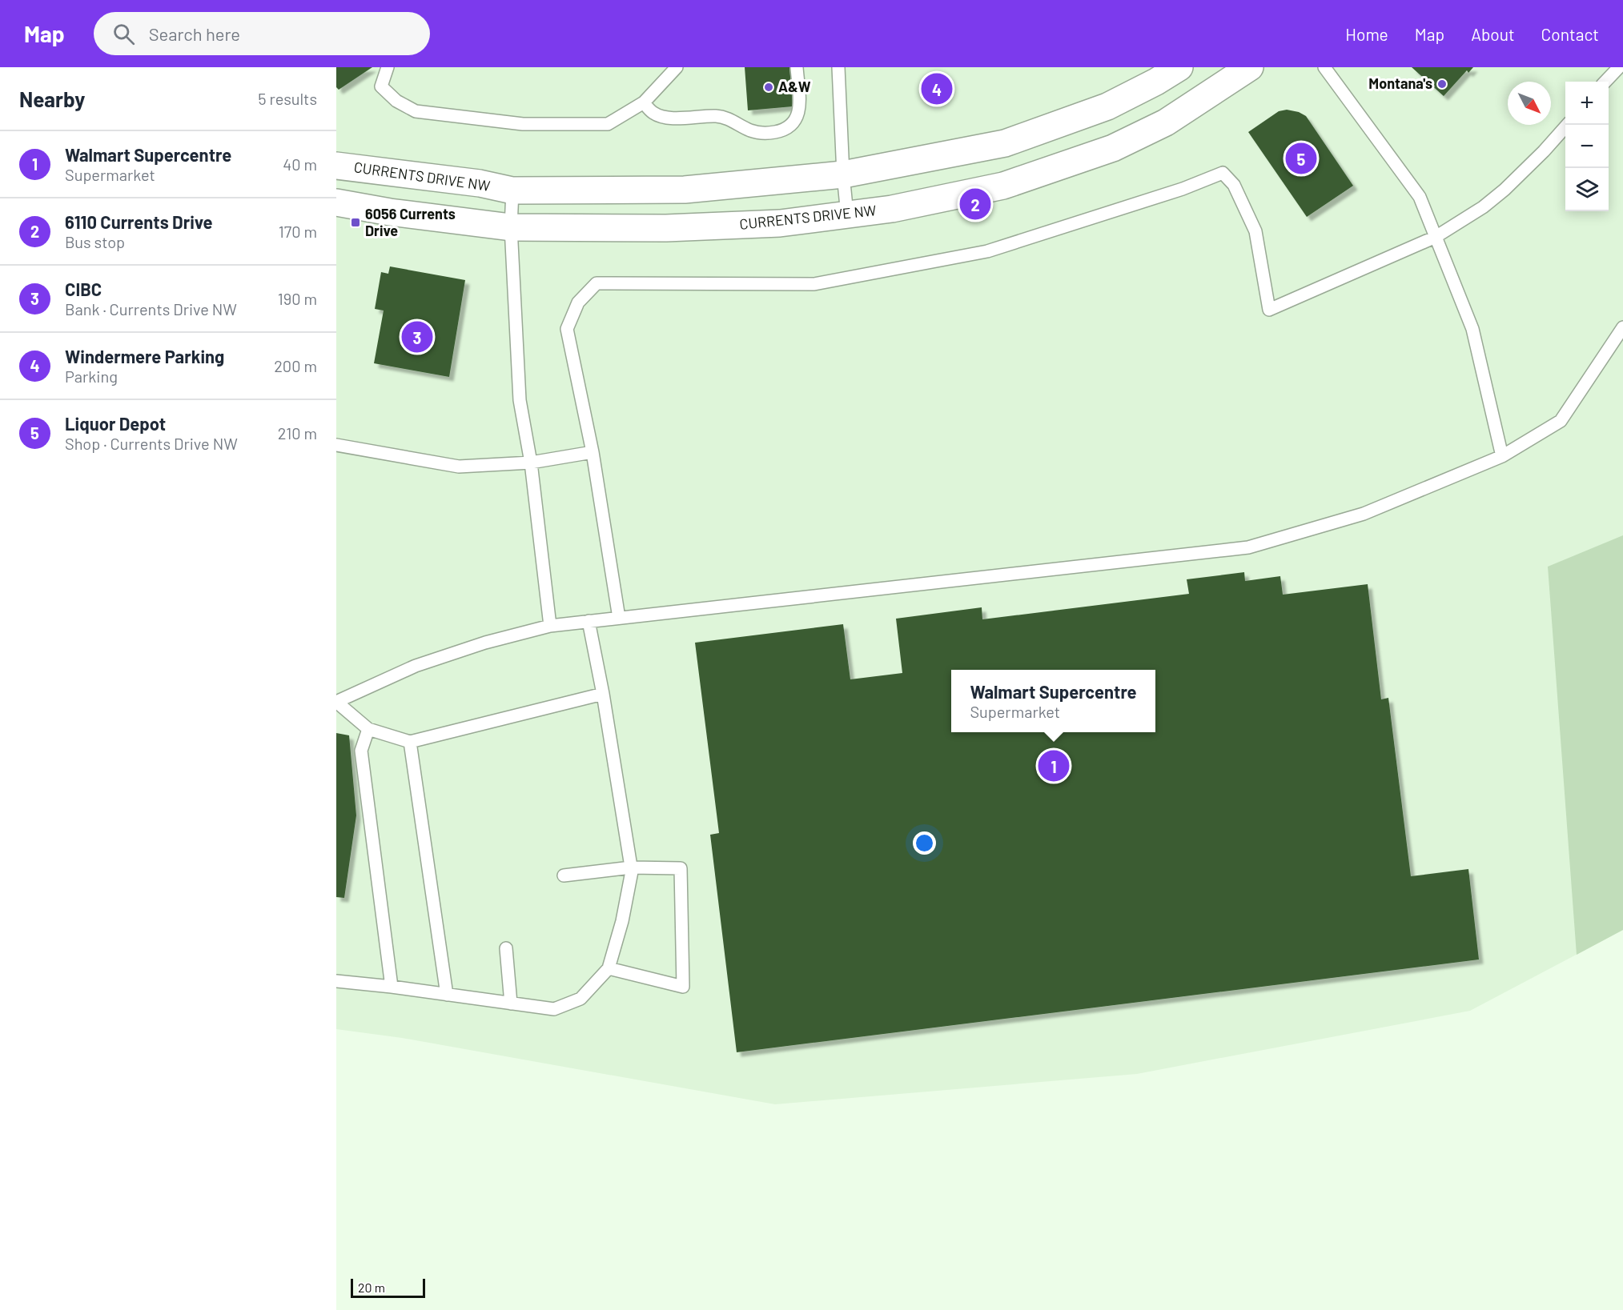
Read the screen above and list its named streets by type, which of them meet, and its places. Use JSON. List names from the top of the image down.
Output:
{
  "streets": {
    "street": ["CURRENTS DRIVE NW"]
  },
  "places": {
    "other": ["Montana's", "A&W"],
    "transit": ["6056 Currents Drive"]
  },
  "scale_bar": "20 m",
  "north": "bottom right",
  "page": {
    "header": "Map",
    "search": "Search here",
    "nav": [
      "Home",
      "Map",
      "About",
      "Contact"
    ],
    "heading": ["Nearby", "5 results"],
    "pins": [
      "4",
      "5",
      "2",
      "3",
      "1"
    ],
    "map_buttons": ["+", "−"],
    "list": [
      {
        "mark": "1",
        "name": "Walmart Supercentre",
        "note": "Supermarket",
        "value": "40 m"
      },
      {
        "mark": "2",
        "name": "6110 Currents Drive",
        "note": "Bus stop",
        "value": "170 m"
      },
      {
        "mark": "3",
        "name": "CIBC",
        "note": "Bank · Currents Drive NW",
        "value": "190 m"
      },
      {
        "mark": "4",
        "name": "Windermere Parking",
        "note": "Parking",
        "value": "200 m"
      },
      {
        "mark": "5",
        "name": "Liquor Depot",
        "note": "Shop · Currents Drive NW",
        "value": "210 m"
      }
    ],
    "popup": ["Walmart Supercentre", "Supermarket"],
    "scale": "20 m"
  }
}
